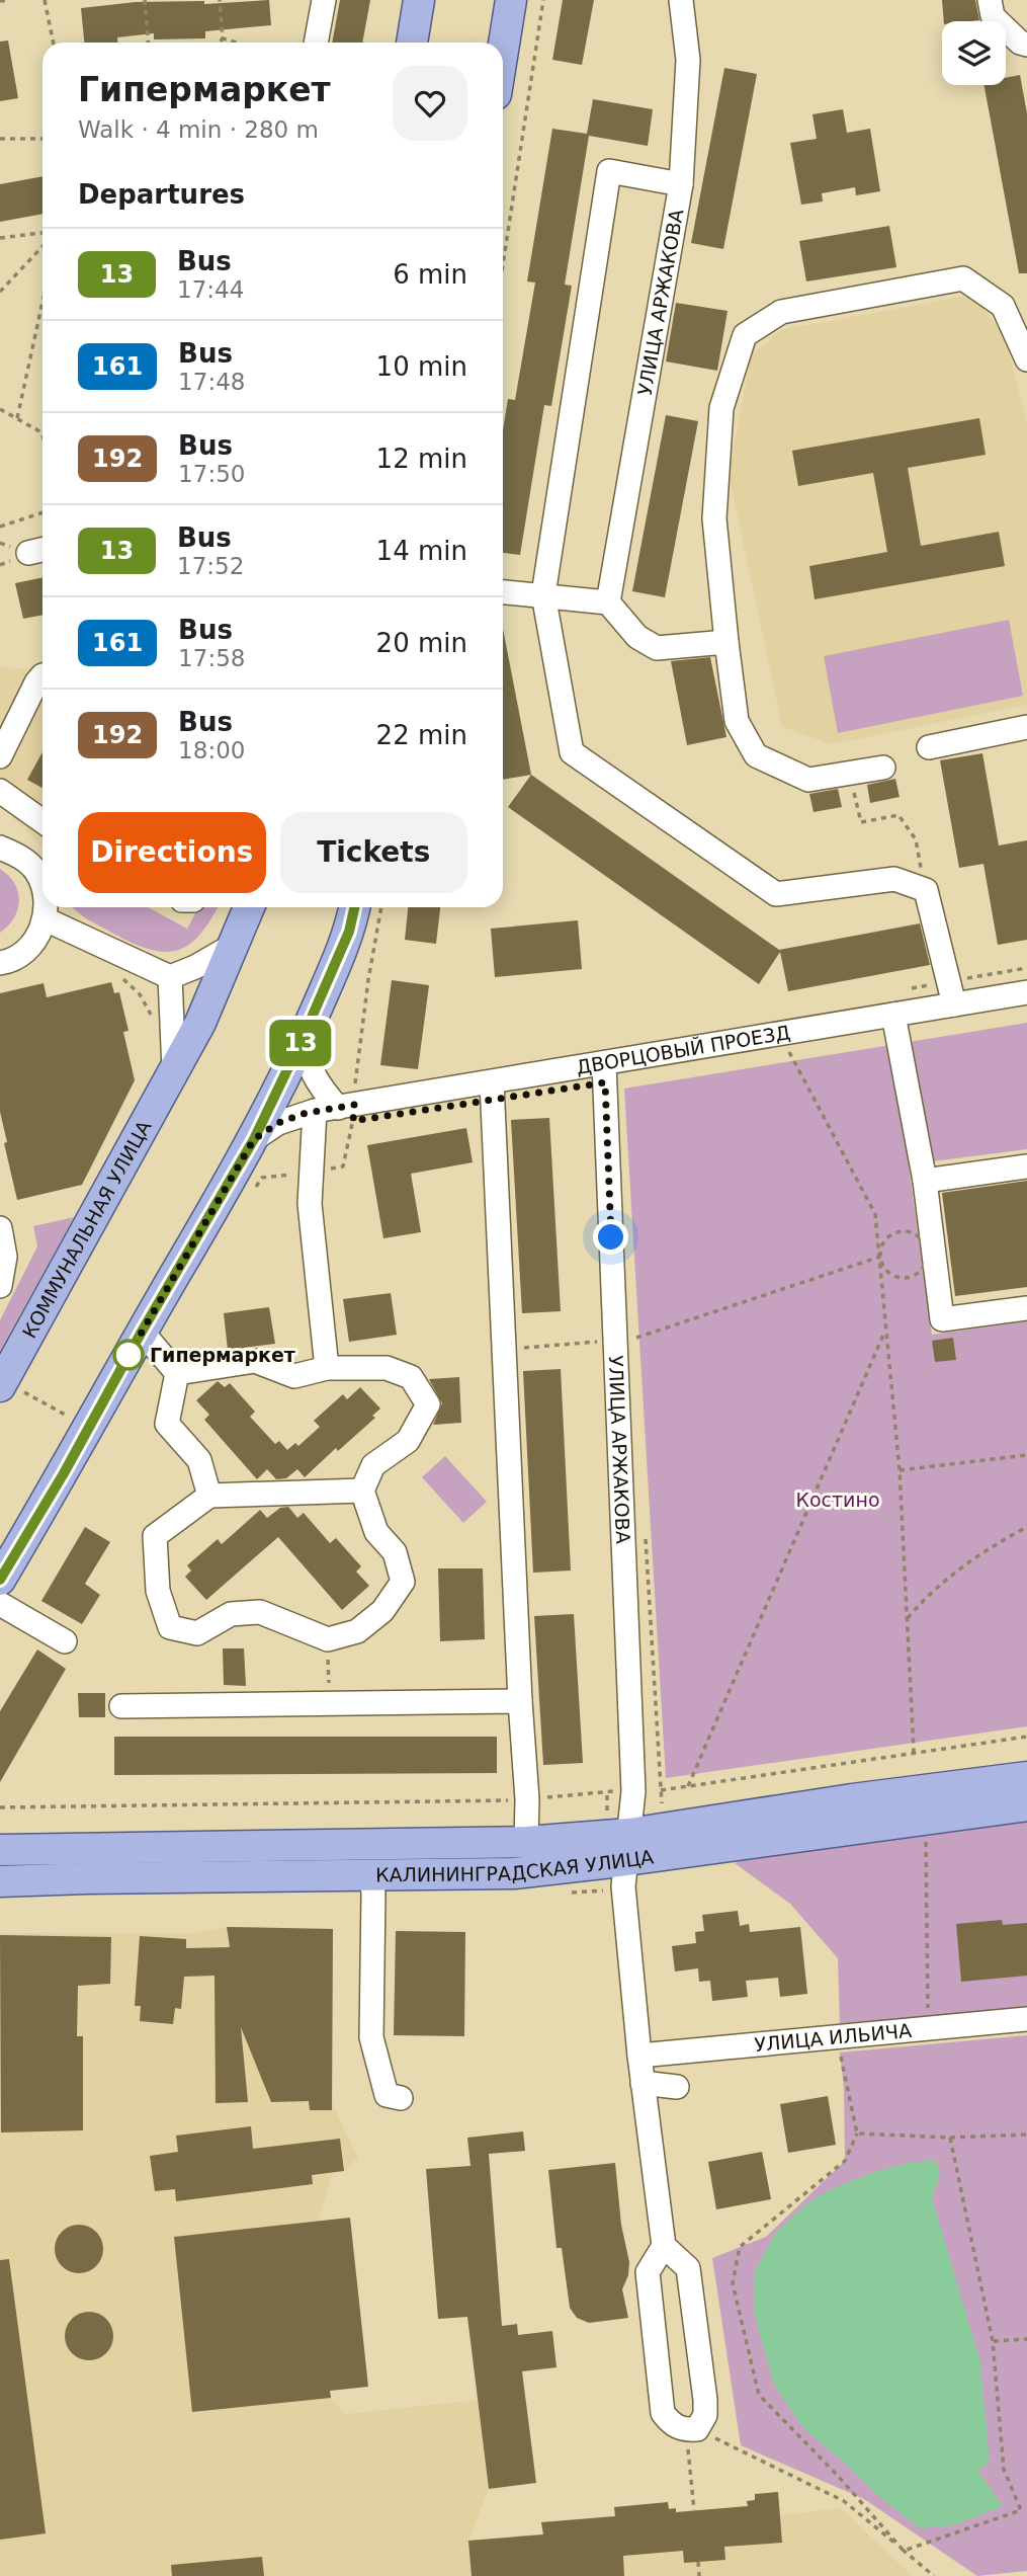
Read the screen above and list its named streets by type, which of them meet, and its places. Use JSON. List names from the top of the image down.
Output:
{
  "streets": {
    "main road": ["КОММУНАЛЬНАЯ УЛИЦА", "КАЛИНИНГРАДСКАЯ УЛИЦА"],
    "street": ["УЛИЦА АРЖАКОВА", "ДВОРЦОВЫЙ ПРОЕЗД", "УЛИЦА ИЛЬИЧА"]
  },
  "crossings": [
    ["УЛИЦА АРЖАКОВА", "ДВОРЦОВЫЙ ПРОЕЗД"],
    ["УЛИЦА АРЖАКОВА", "КАЛИНИНГРАДСКАЯ УЛИЦА"],
    ["УЛИЦА АРЖАКОВА", "УЛИЦА ИЛЬИЧА"]
  ],
  "parks": ["Костино"],
  "places": ["Гипермаркет"],
  "lines": ["bus line 13"],
  "page": {
    "on_map": "13",
    "heading": [
      ["Гипермаркет", "Walk · 4 min · 280 m"],
      "Departures"
    ],
    "list": [
      {
        "mark": "13",
        "name": "Bus",
        "note": "17:44",
        "value": "6 min"
      },
      {
        "mark": "161",
        "name": "Bus",
        "note": "17:48",
        "value": "10 min"
      },
      {
        "mark": "192",
        "name": "Bus",
        "note": "17:50",
        "value": "12 min"
      },
      {
        "mark": "13",
        "name": "Bus",
        "note": "17:52",
        "value": "14 min"
      },
      {
        "mark": "161",
        "name": "Bus",
        "note": "17:58",
        "value": "20 min"
      },
      {
        "mark": "192",
        "name": "Bus",
        "note": "18:00",
        "value": "22 min"
      }
    ],
    "buttons": ["Directions", "Tickets"]
  }
}
